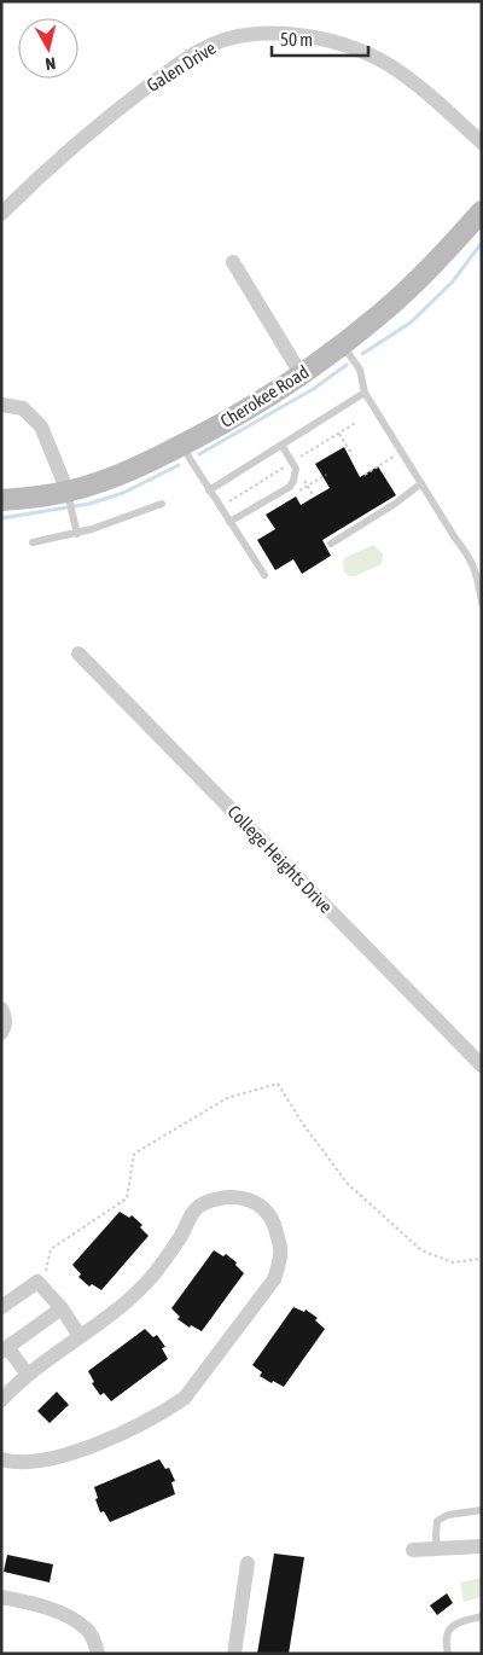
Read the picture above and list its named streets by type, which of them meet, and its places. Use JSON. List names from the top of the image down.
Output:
{
  "streets": {
    "main road": ["Cherokee Road"],
    "street": ["Galen Drive", "College Heights Drive"]
  },
  "scale_bar": "50 m",
  "north": "bottom"
}
